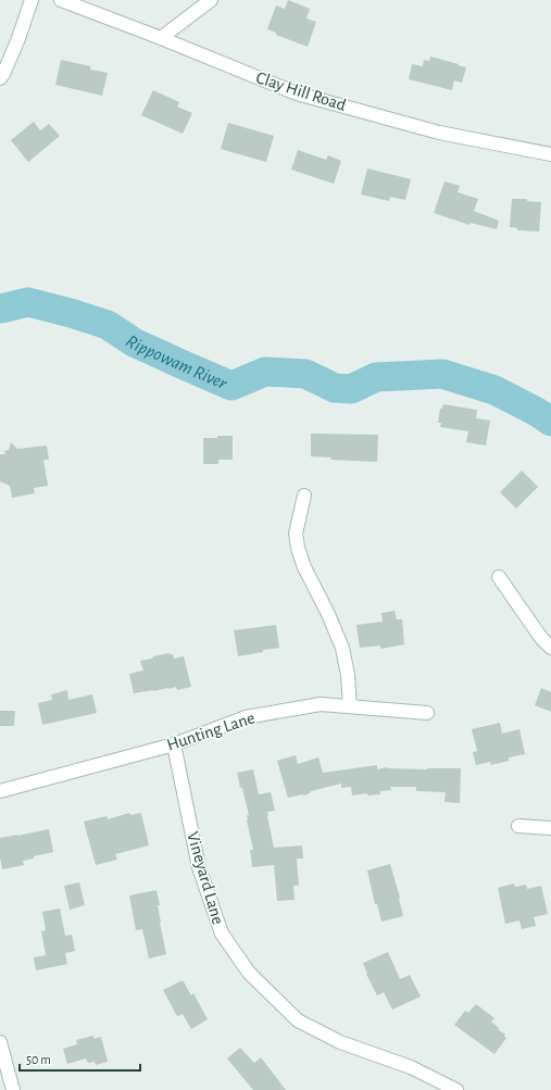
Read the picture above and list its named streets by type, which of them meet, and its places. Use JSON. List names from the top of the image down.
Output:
{
  "streets": {
    "street": ["Clay Hill Road", "Hunting Lane", "Vineyard Lane"]
  },
  "crossings": [
    ["Hunting Lane", "Vineyard Lane"]
  ],
  "water": ["Rippowam River"],
  "scale_bar": "50 m"
}
